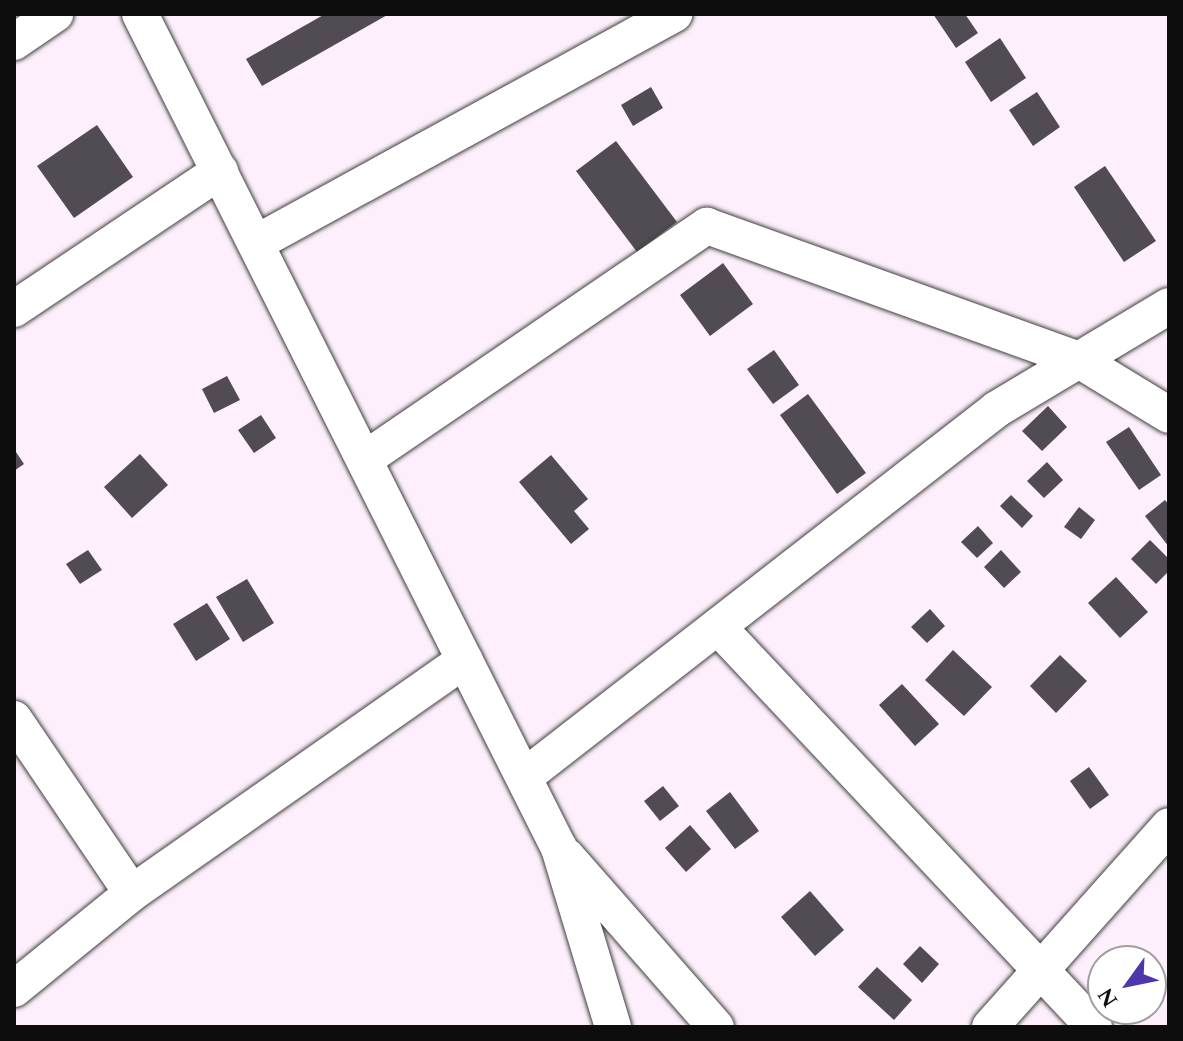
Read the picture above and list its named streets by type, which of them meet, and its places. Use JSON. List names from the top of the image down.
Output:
{
  "north": "bottom left"
}
